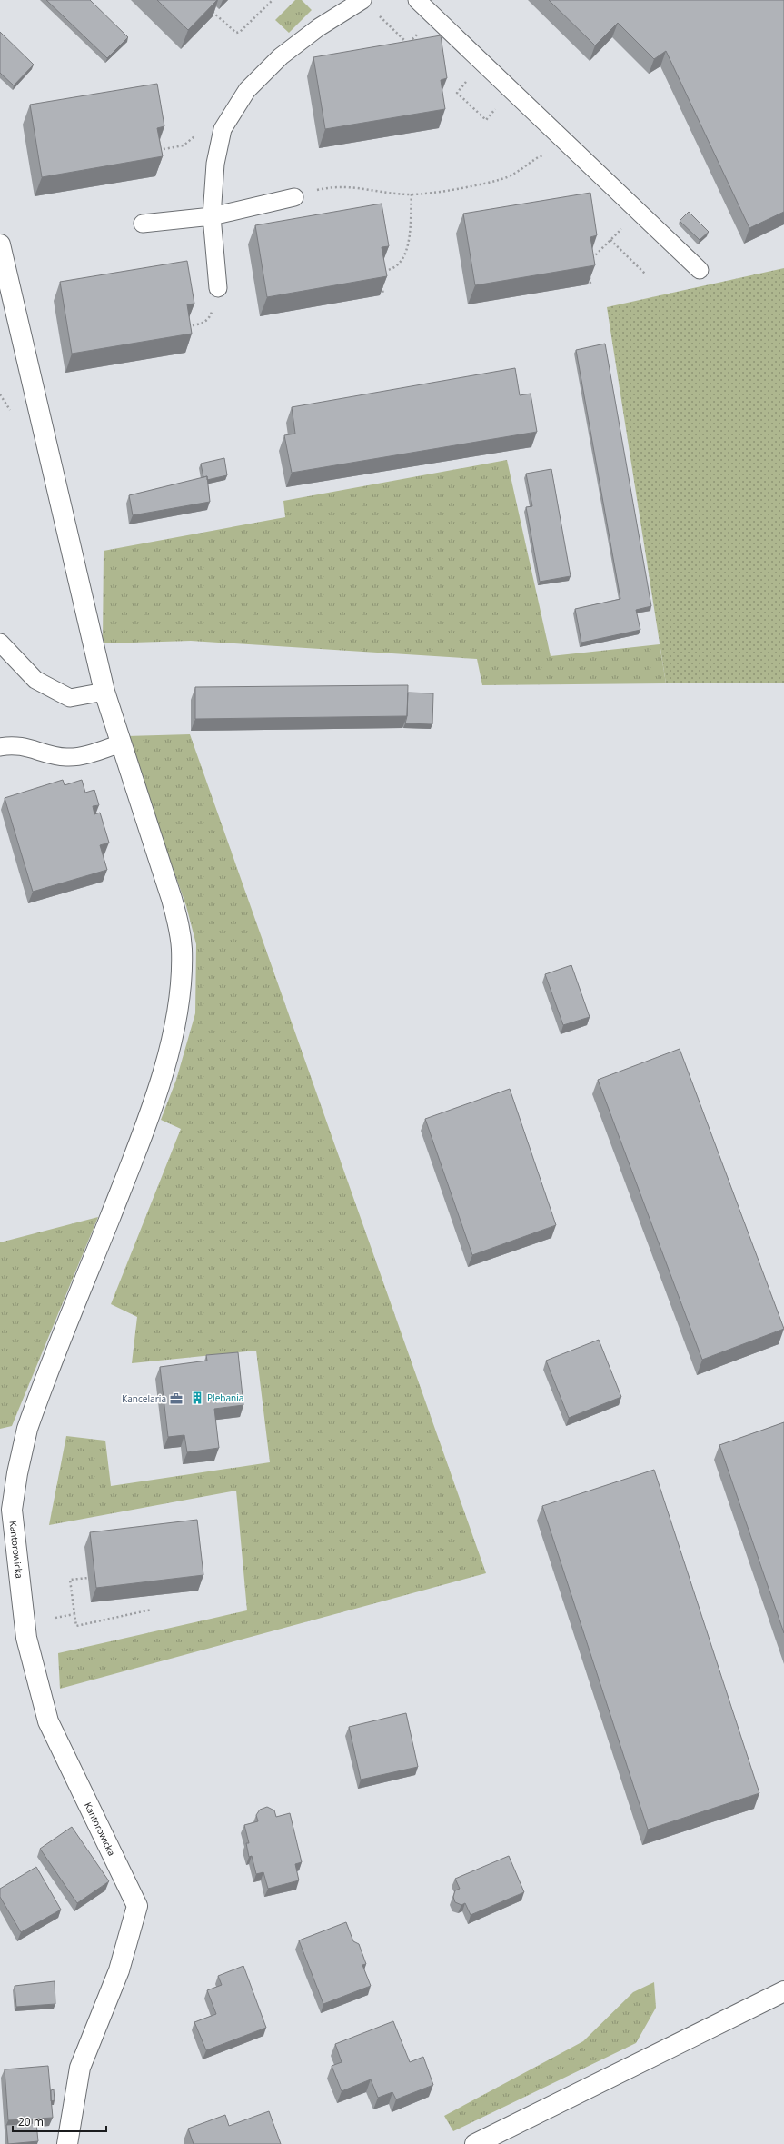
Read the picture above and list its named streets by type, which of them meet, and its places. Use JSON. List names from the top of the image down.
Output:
{
  "streets": {
    "street": ["Kantorowicka"]
  },
  "places": {
    "building": ["Plebania"],
    "office": ["Kancelaria"]
  },
  "scale_bar": "20 m"
}
